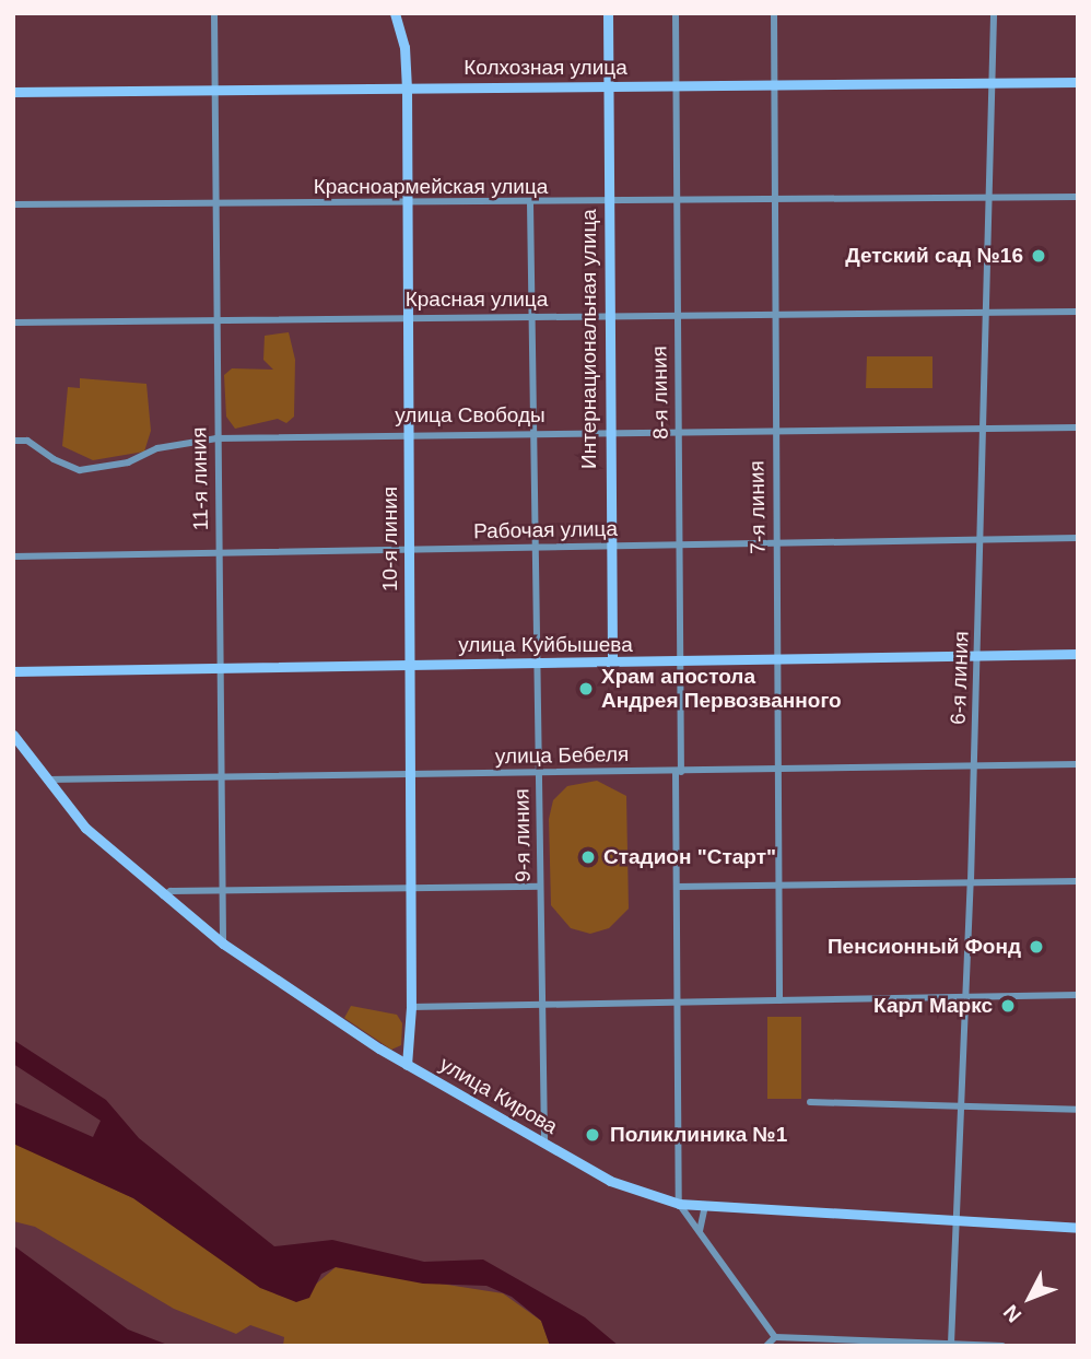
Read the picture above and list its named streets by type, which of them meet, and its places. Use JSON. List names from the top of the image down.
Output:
{
  "streets": {
    "street": [
      "Колхозная улица",
      "Красноармейская улица",
      "Красная улица",
      "Интернациональная улица",
      "8-я линия",
      "улица Свободы",
      "11-я линия",
      "7-я линия",
      "Рабочая улица",
      "10-я линия",
      "улица Куйбышева",
      "6-я линия",
      "улица Бебеля",
      "9-я линия",
      "улица Кирова"
    ]
  },
  "crossings": [
    ["Колхозная улица", "Интернациональная улица"],
    ["Колхозная улица", "8-я линия"],
    ["Колхозная улица", "11-я линия"],
    ["Колхозная улица", "7-я линия"],
    ["Колхозная улица", "10-я линия"],
    ["Колхозная улица", "6-я линия"],
    ["Красноармейская улица", "Интернациональная улица"],
    ["Красноармейская улица", "8-я линия"],
    ["Красноармейская улица", "11-я линия"],
    ["Красноармейская улица", "7-я линия"],
    ["Красноармейская улица", "10-я линия"],
    ["Красноармейская улица", "6-я линия"],
    ["Красноармейская улица", "9-я линия"],
    ["Красная улица", "Интернациональная улица"],
    ["Красная улица", "8-я линия"],
    ["Красная улица", "11-я линия"],
    ["Красная улица", "7-я линия"],
    ["Красная улица", "10-я линия"],
    ["Красная улица", "6-я линия"],
    ["Красная улица", "9-я линия"],
    ["Интернациональная улица", "улица Свободы"],
    ["Интернациональная улица", "Рабочая улица"],
    ["Интернациональная улица", "улица Куйбышева"],
    ["8-я линия", "улица Свободы"],
    ["8-я линия", "Рабочая улица"],
    ["8-я линия", "улица Куйбышева"],
    ["8-я линия", "улица Бебеля"],
    ["8-я линия", "улица Кирова"],
    ["улица Свободы", "11-я линия"],
    ["улица Свободы", "7-я линия"],
    ["улица Свободы", "10-я линия"],
    ["улица Свободы", "6-я линия"],
    ["улица Свободы", "9-я линия"],
    ["11-я линия", "Рабочая улица"],
    ["11-я линия", "улица Куйбышева"],
    ["11-я линия", "улица Бебеля"],
    ["11-я линия", "улица Кирова"],
    ["7-я линия", "Рабочая улица"],
    ["7-я линия", "улица Куйбышева"],
    ["7-я линия", "улица Бебеля"],
    ["Рабочая улица", "10-я линия"],
    ["Рабочая улица", "6-я линия"],
    ["Рабочая улица", "9-я линия"],
    ["10-я линия", "улица Куйбышева"],
    ["10-я линия", "улица Бебеля"],
    ["10-я линия", "улица Кирова"],
    ["улица Куйбышева", "6-я линия"],
    ["улица Куйбышева", "9-я линия"],
    ["6-я линия", "улица Бебеля"],
    ["6-я линия", "улица Кирова"],
    ["улица Бебеля", "9-я линия"],
    ["улица Бебеля", "улица Кирова"],
    ["9-я линия", "улица Кирова"]
  ],
  "places": [
    "Детский сад №16",
    "Храм апостола Андрея Первозванного",
    "Стадион \"Старт\"",
    "Пенсионный Фонд",
    "Карл Маркс",
    "Поликлиника №1"
  ],
  "north": "bottom left"
}
